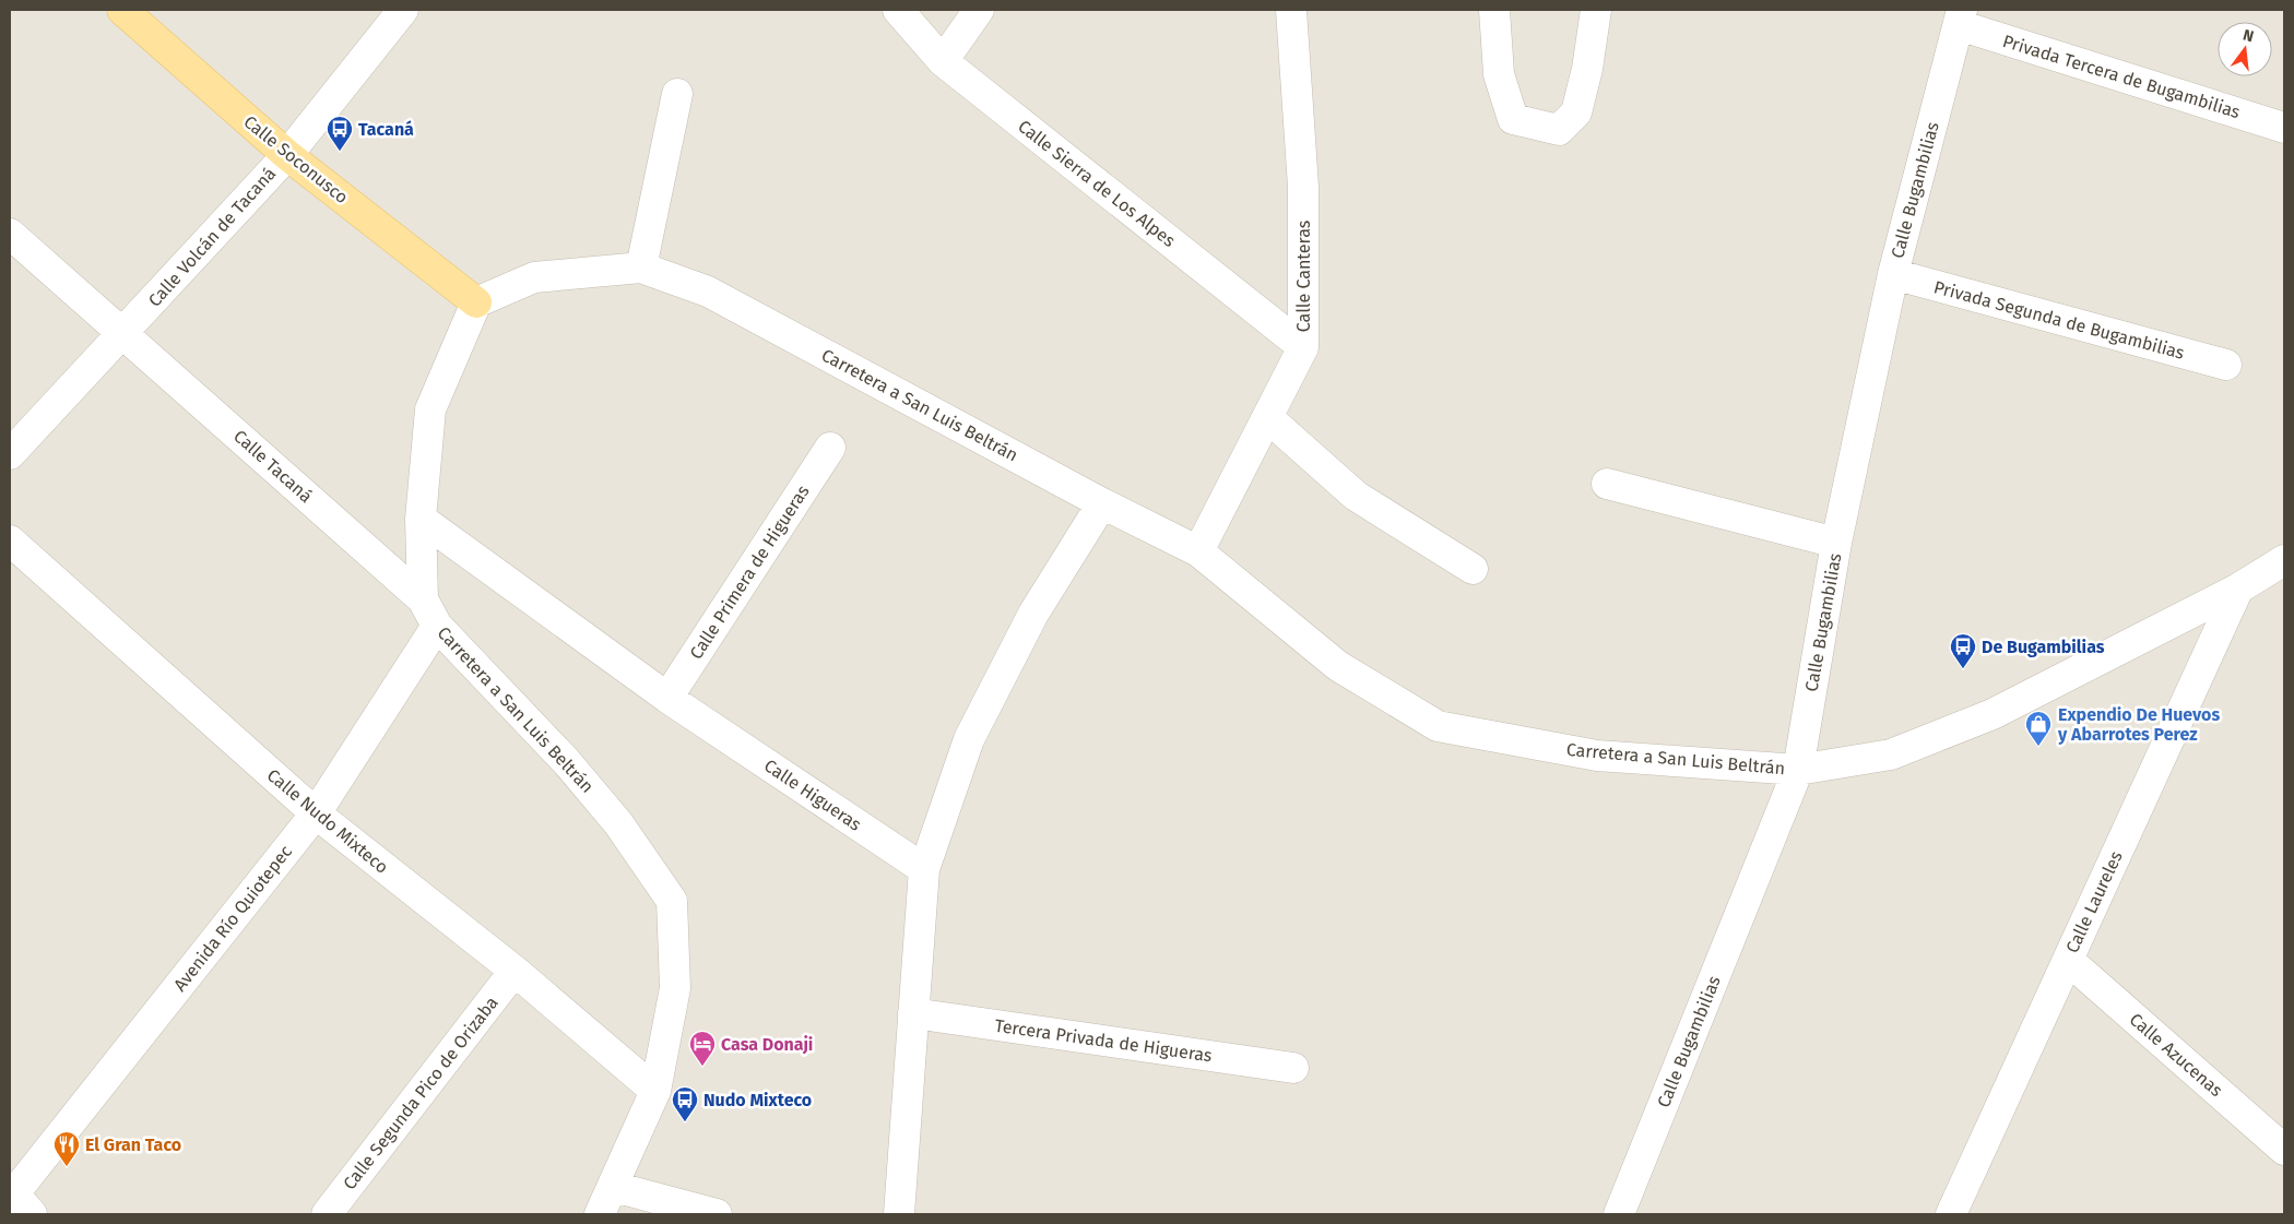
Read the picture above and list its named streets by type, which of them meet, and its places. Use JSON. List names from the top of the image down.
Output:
{
  "streets": {
    "main road": ["Calle Soconusco"],
    "street": [
      "Privada Tercera de Bugambilias",
      "Calle Sierra de Los Alpes",
      "Calle Bugambilias",
      "Calle Volcán de Tacaná",
      "Calle Canteras",
      "Privada Segunda de Bugambilias",
      "Carretera a San Luis Beltrán",
      "Calle Tacaná",
      "Calle Primera de Higueras",
      "Calle Higueras",
      "Calle Nudo Mixteco",
      "Calle Laureles",
      "Avenida Río Quiotepec",
      "Tercera Privada de Higueras",
      "Calle Azucenas",
      "Calle Segunda Pico de Orizaba"
    ]
  },
  "crossings": [
    ["Privada Tercera de Bugambilias", "Calle Bugambilias"],
    ["Calle Soconusco", "Calle Volcán de Tacaná"],
    ["Calle Soconusco", "Carretera a San Luis Beltrán"],
    ["Calle Sierra de Los Alpes", "Calle Canteras"],
    ["Calle Bugambilias", "Privada Segunda de Bugambilias"],
    ["Calle Bugambilias", "Carretera a San Luis Beltrán"],
    ["Calle Volcán de Tacaná", "Calle Tacaná"],
    ["Calle Canteras", "Carretera a San Luis Beltrán"],
    ["Carretera a San Luis Beltrán", "Calle Tacaná"],
    ["Carretera a San Luis Beltrán", "Calle Higueras"],
    ["Carretera a San Luis Beltrán", "Calle Nudo Mixteco"],
    ["Carretera a San Luis Beltrán", "Calle Laureles"],
    ["Carretera a San Luis Beltrán", "Avenida Río Quiotepec"],
    ["Calle Primera de Higueras", "Calle Higueras"],
    ["Calle Nudo Mixteco", "Avenida Río Quiotepec"],
    ["Calle Nudo Mixteco", "Calle Segunda Pico de Orizaba"],
    ["Calle Laureles", "Calle Azucenas"]
  ],
  "places": {
    "bus stop": ["Tacaná", "De Bugambilias", "Nudo Mixteco"],
    "shop": ["Expendio De Huevos y Abarrotes Perez"],
    "hotel": ["Casa Donaji"],
    "restaurant": ["El Gran Taco"]
  },
  "north": "top"
}
